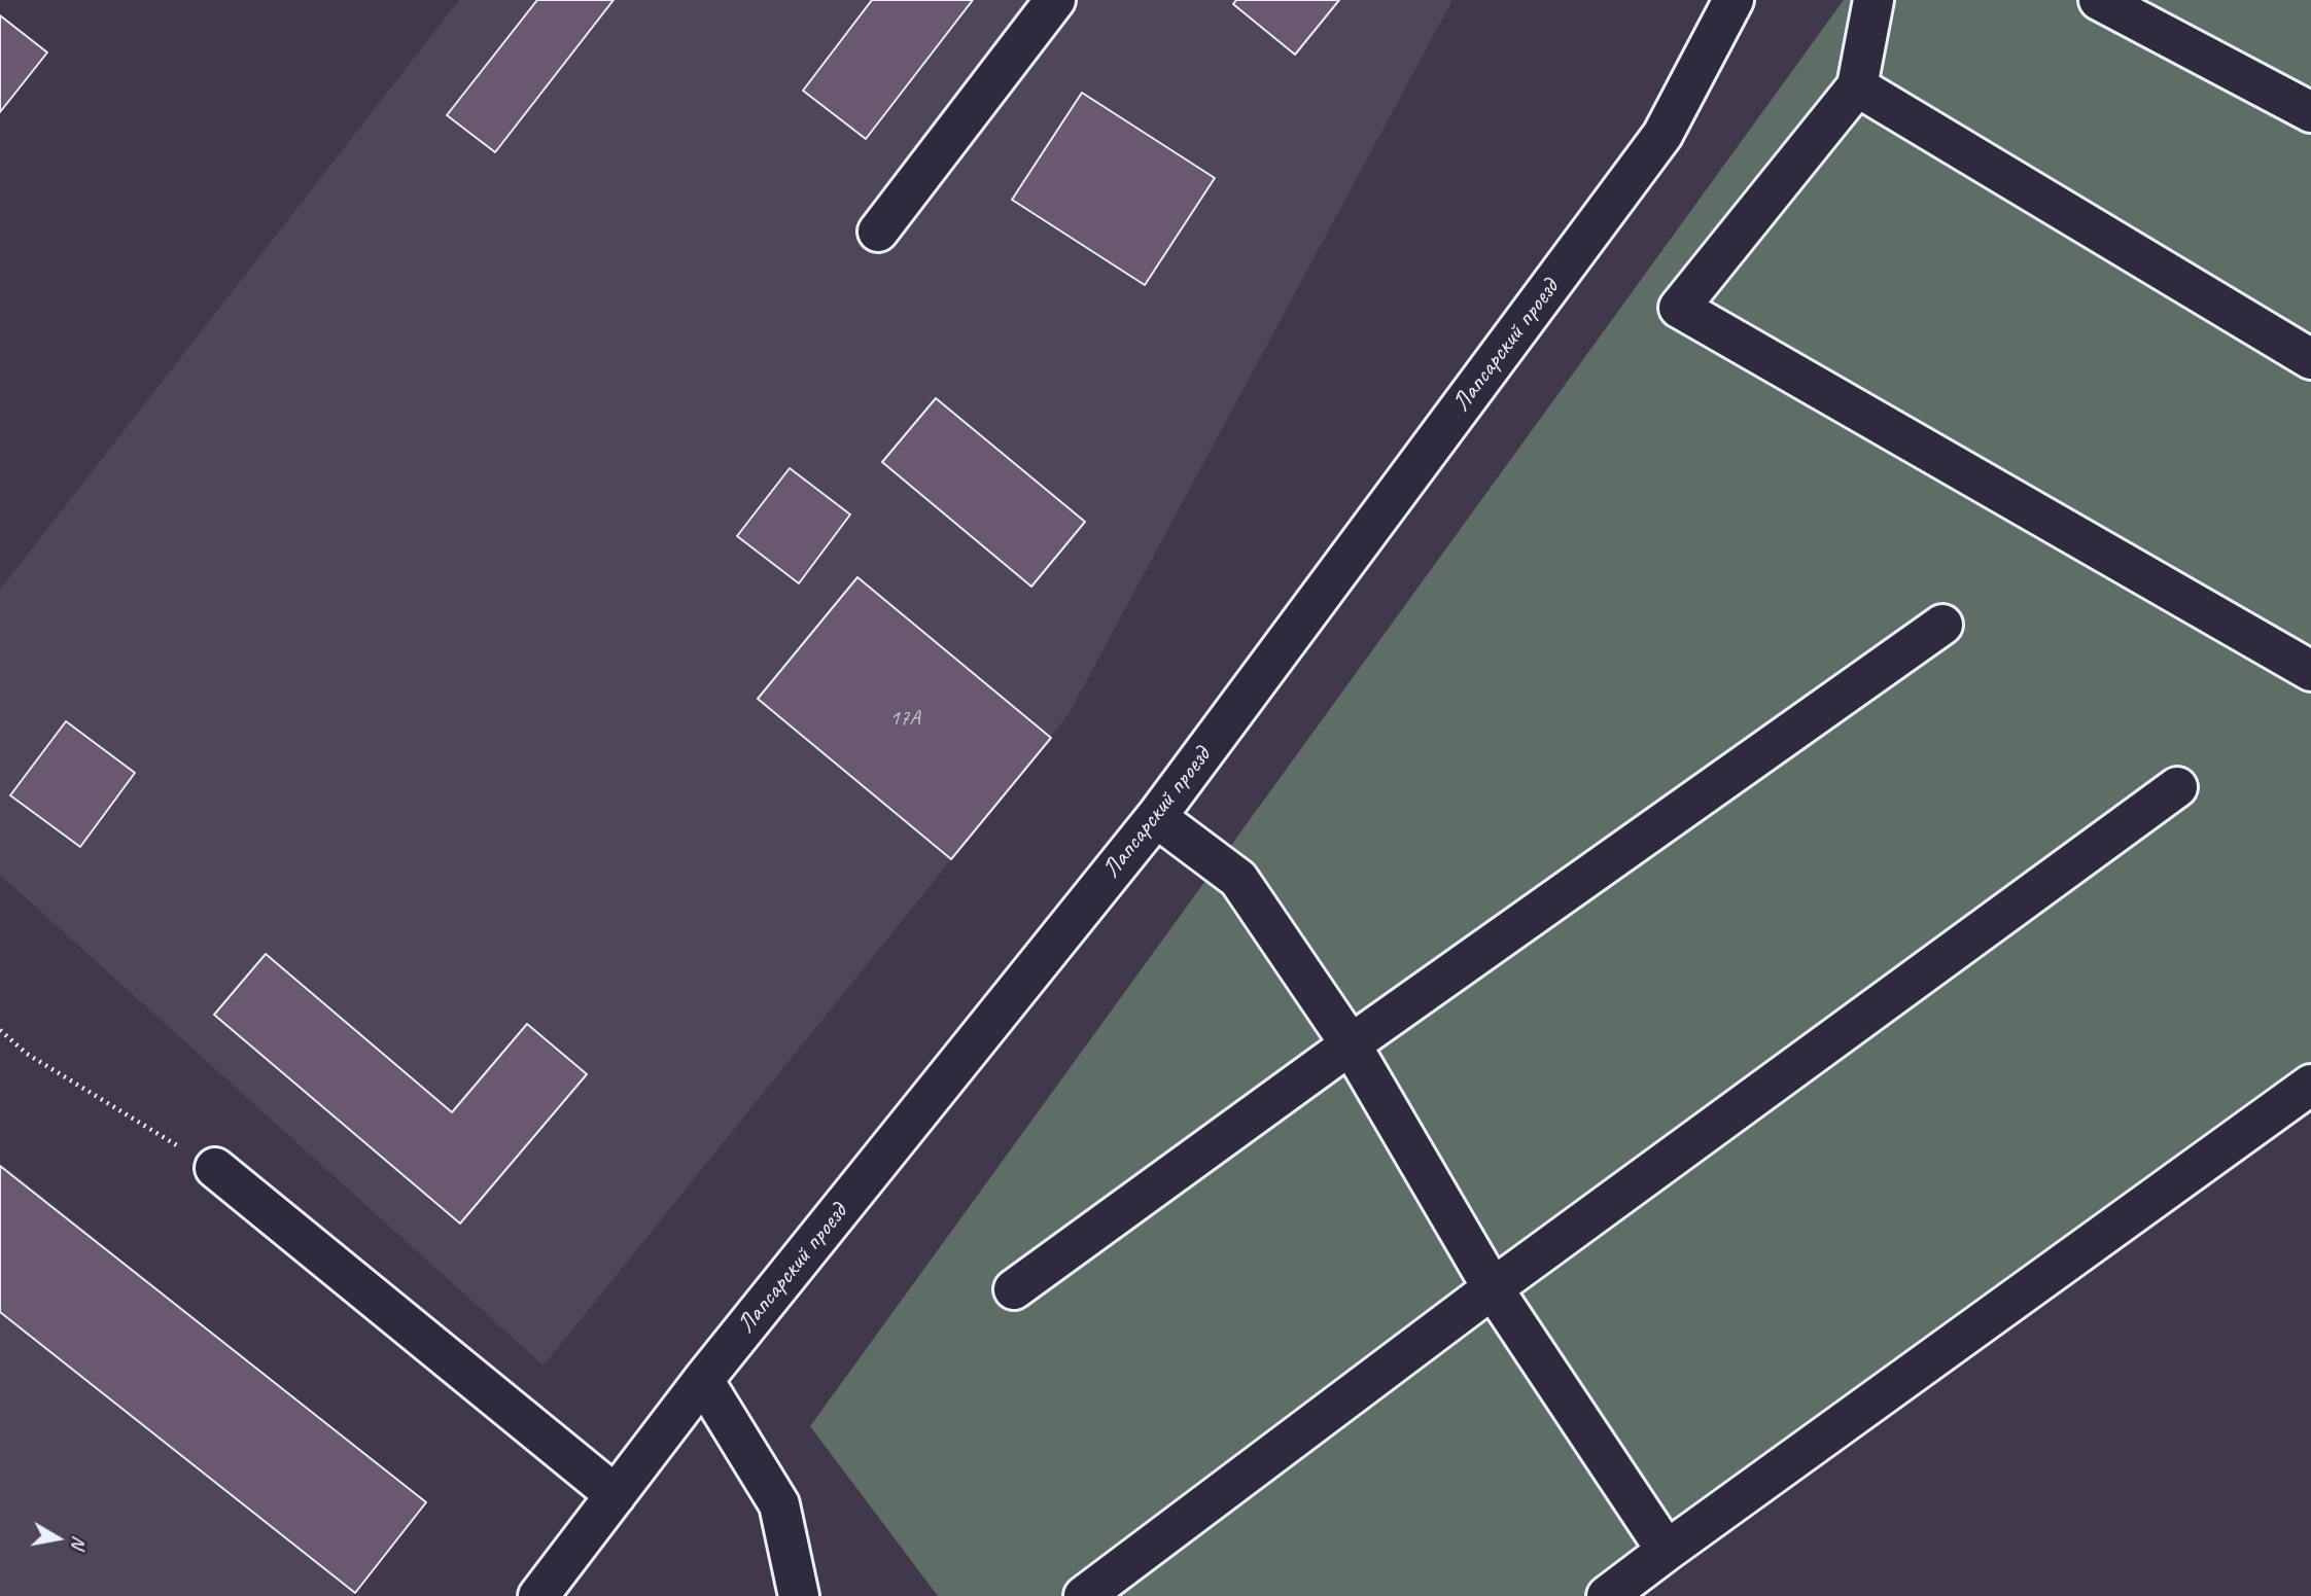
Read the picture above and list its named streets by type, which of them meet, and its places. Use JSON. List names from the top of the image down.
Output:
{
  "streets": {
    "street": ["Лапсарский проезд"]
  },
  "house_numbers": ["17А"],
  "north": "right"
}
